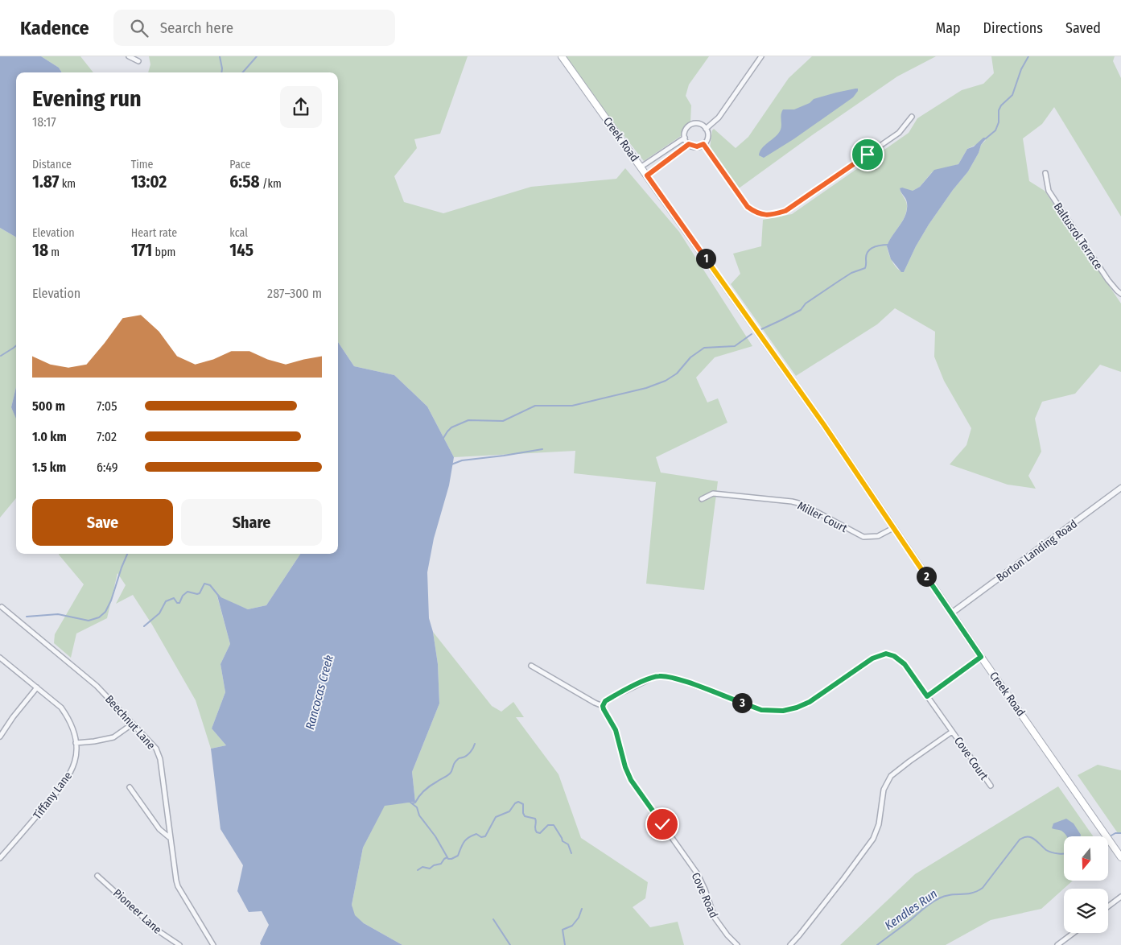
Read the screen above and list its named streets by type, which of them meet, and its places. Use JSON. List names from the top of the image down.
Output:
{
  "streets": {
    "main road": ["Creek Road"],
    "street": [
      "Baltusrol Terrace",
      "Miller Court",
      "Borton Landing Road",
      "Beechnut Lane",
      "Cove Court",
      "Tiffany Lane",
      "Cove Road",
      "Pioneer Lane"
    ]
  },
  "crossings": [
    ["Creek Road", "Miller Court"],
    ["Creek Road", "Borton Landing Road"]
  ],
  "water": ["Rancocas Creek", "Kendles Run"],
  "north": "bottom",
  "page": {
    "header": "Kadence",
    "search": "Search here",
    "nav": ["Map", "Directions", "Saved"],
    "heading": ["Evening run", "18:17"],
    "stats": [
      ["Distance", "1.87 km"],
      ["Time", "13:02"],
      ["Pace", "6:58 /km"],
      ["Elevation", "18 m"],
      ["Heart rate", "171 bpm"],
      ["kcal", "145"]
    ],
    "pins": ["1", "2", "3"],
    "chart": ["Elevation", "287–300 m"],
    "list": [
      {
        "name": "500 m",
        "note": "7:05"
      },
      {
        "name": "1.0 km",
        "note": "7:02"
      },
      {
        "name": "1.5 km",
        "note": "6:49"
      }
    ],
    "buttons": ["Save", "Share"]
  }
}
